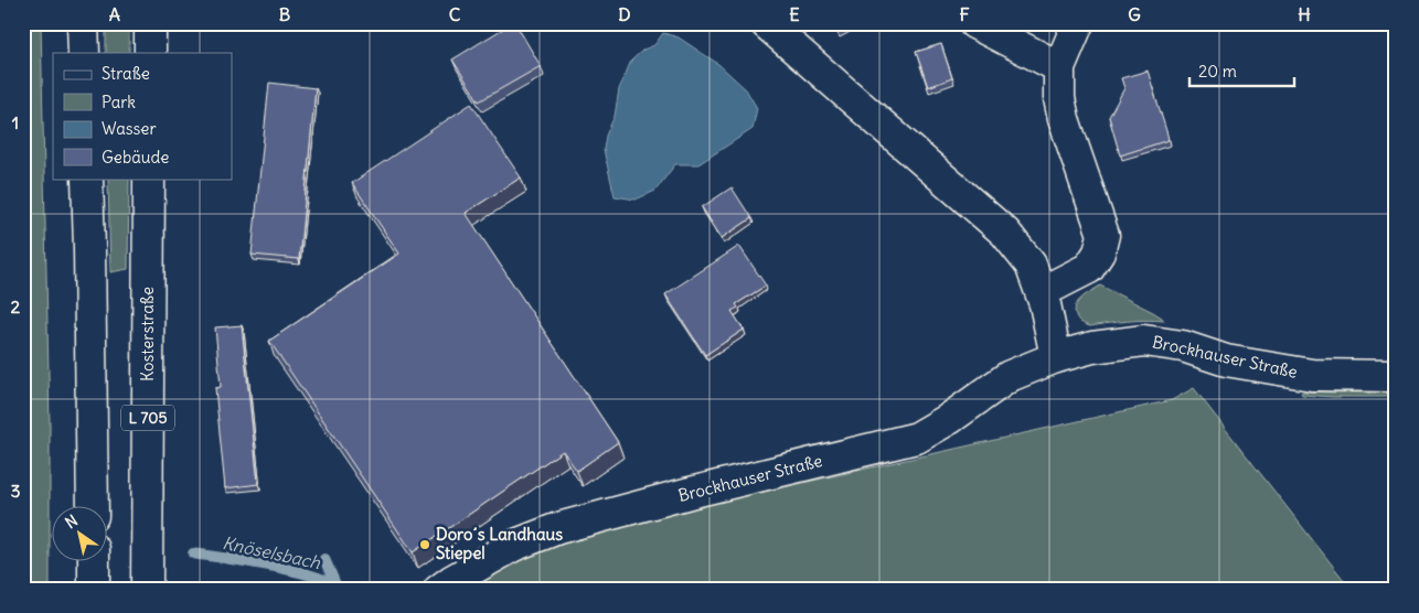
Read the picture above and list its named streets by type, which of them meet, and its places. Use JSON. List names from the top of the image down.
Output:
{
  "streets": {
    "street": ["Kosterstraße", "Brockhauser Straße", "L 705"]
  },
  "water": ["Knöselsbach"],
  "places": ["Doro´s Landhaus Stiepel"],
  "legend": [
    "Straße",
    "Park",
    "Wasser",
    "Gebäude"
  ],
  "scale_bar": "20 m",
  "north": "top left",
  "grid": {
    "columns": [
      "A",
      "B",
      "C",
      "D",
      "E",
      "F",
      "G",
      "H"
    ],
    "rows": ["1", "2", "3"]
  }
}
